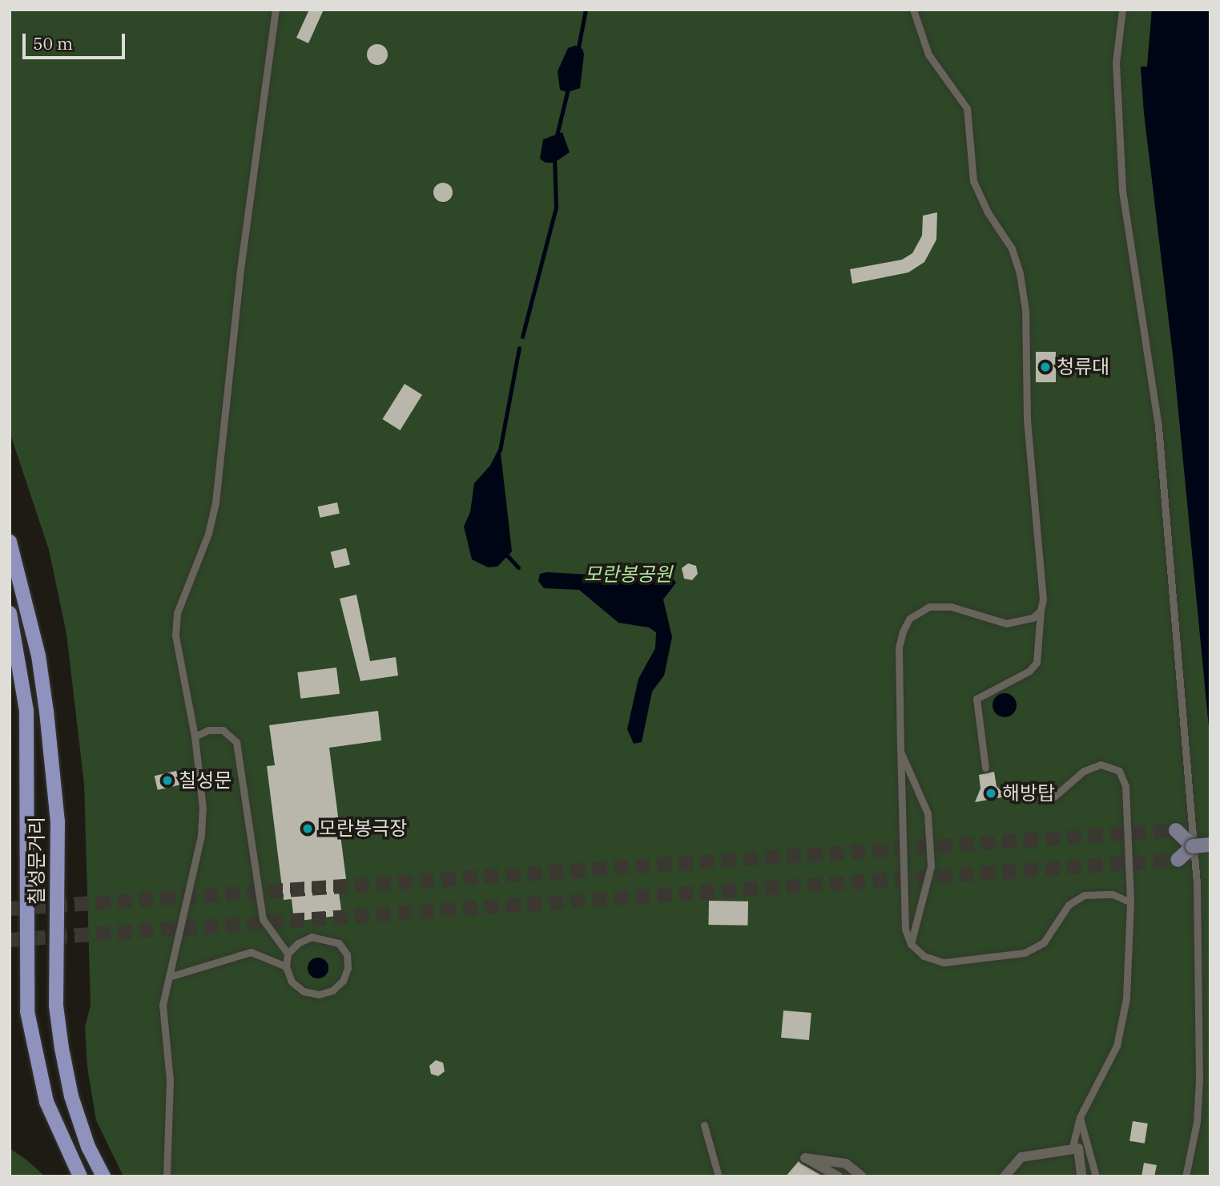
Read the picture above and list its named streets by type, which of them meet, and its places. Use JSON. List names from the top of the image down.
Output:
{
  "streets": {
    "main road": ["칠성문거리"]
  },
  "parks": ["모란봉공원"],
  "places": [
    "청류대",
    "칠성문",
    "해방탑",
    "모란봉극장"
  ],
  "scale_bar": "50 m"
}
